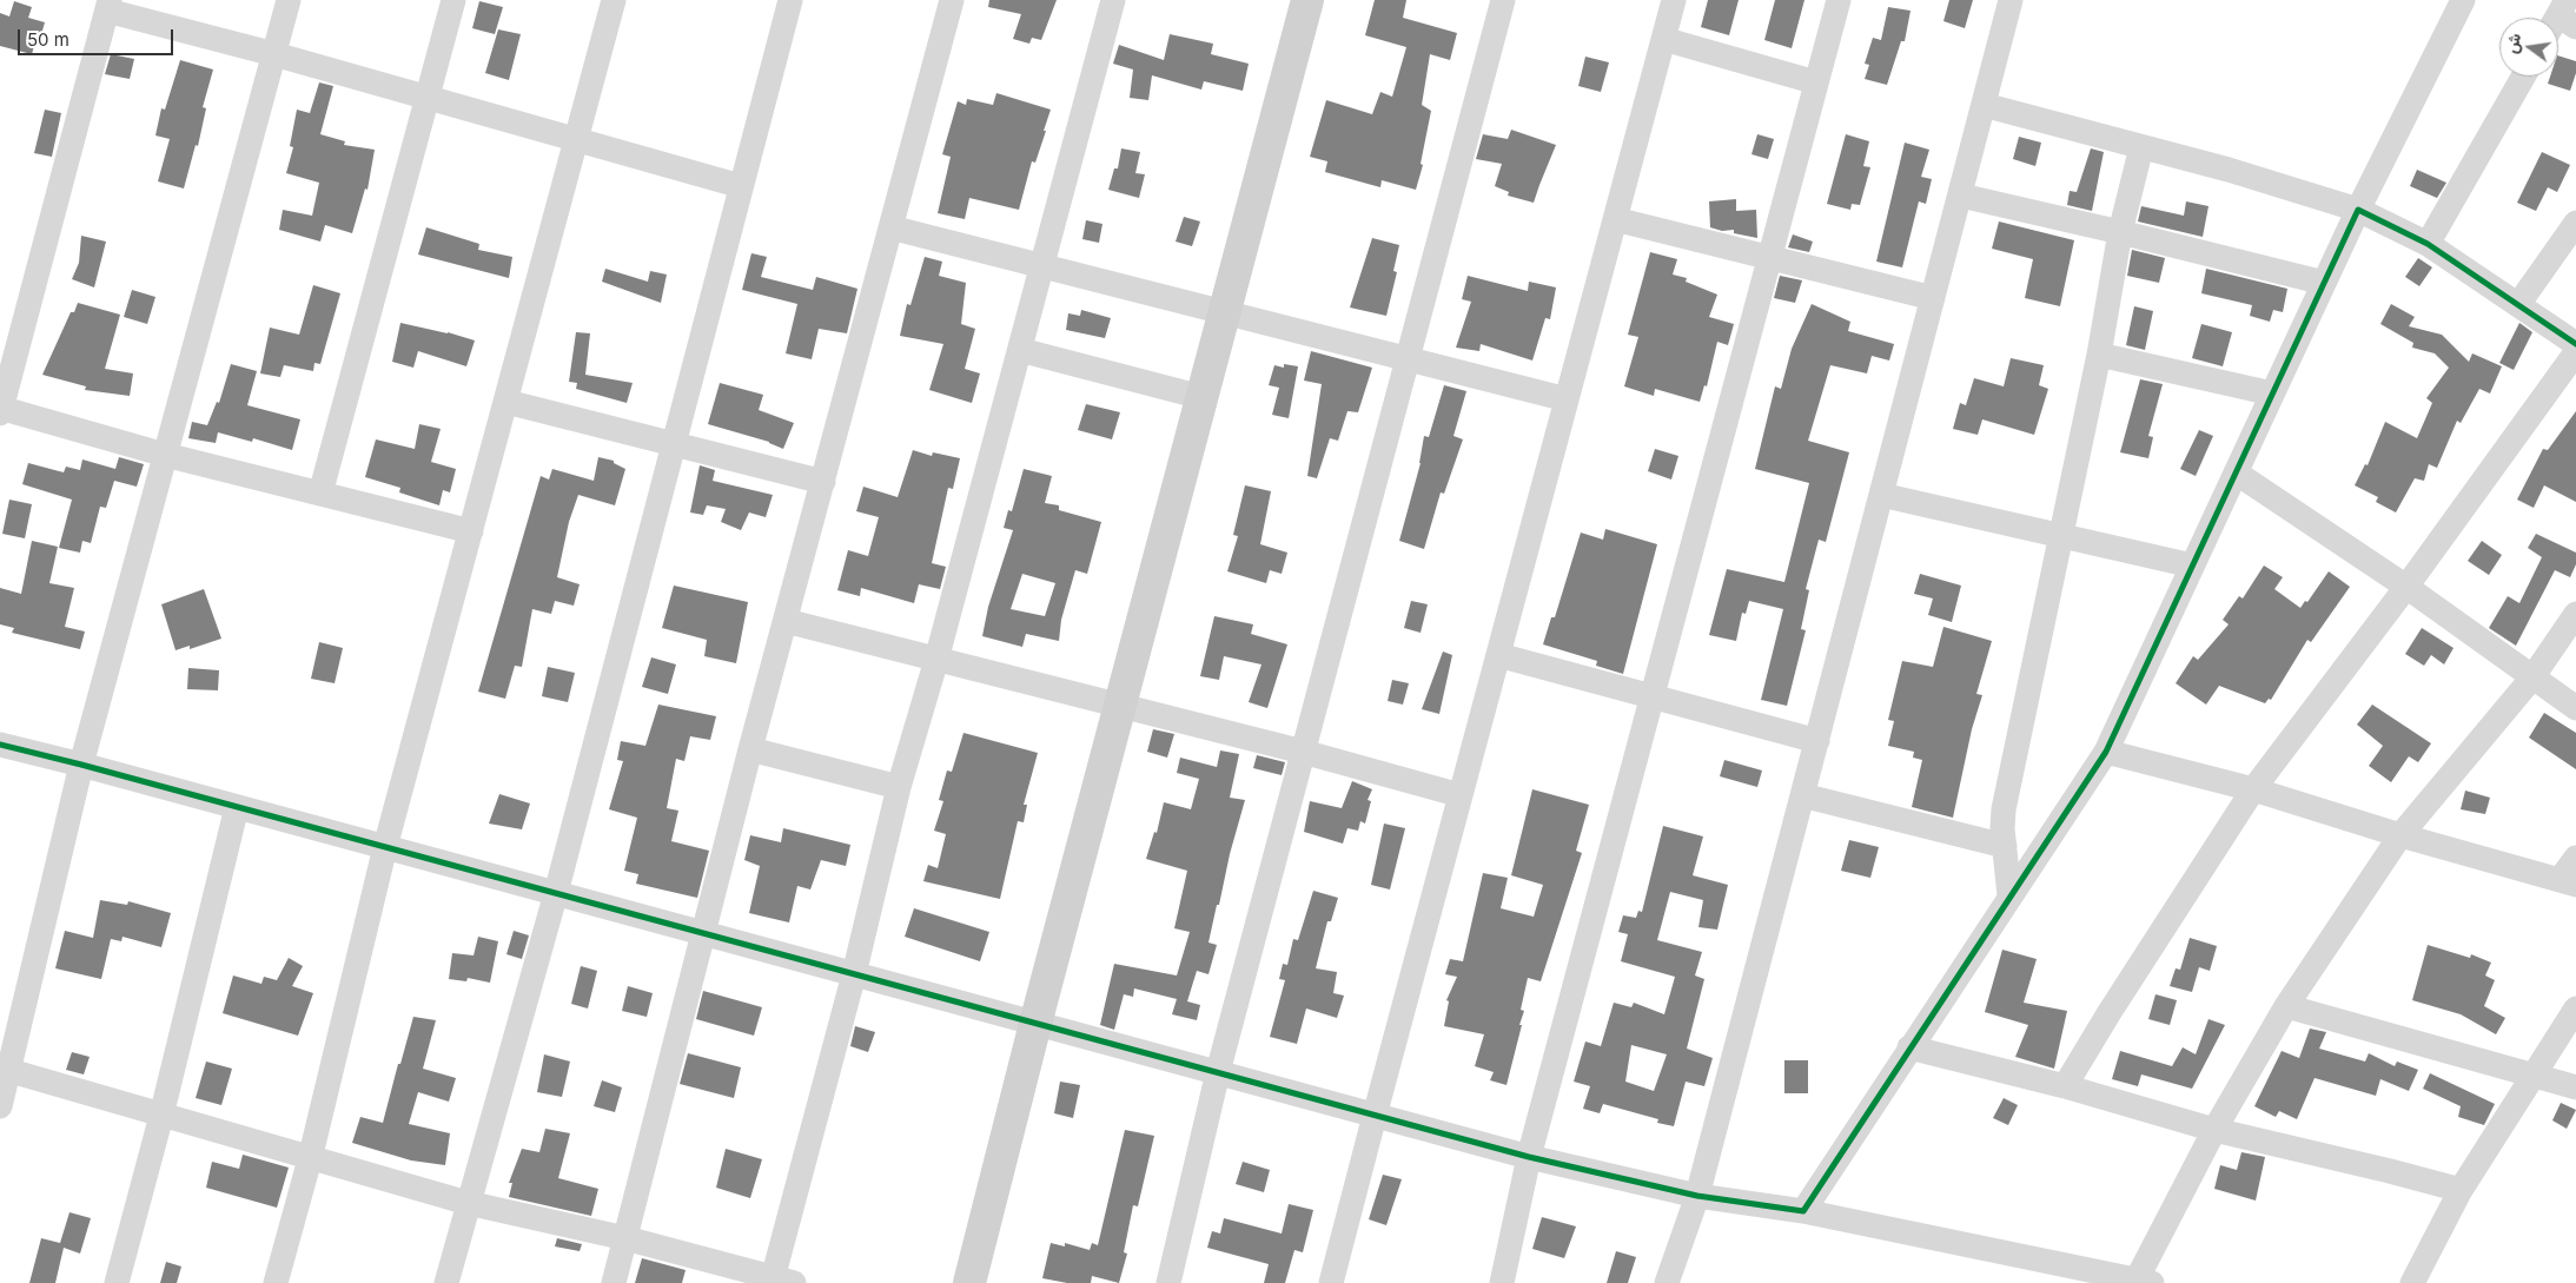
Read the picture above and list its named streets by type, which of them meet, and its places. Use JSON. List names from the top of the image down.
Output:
{
  "scale_bar": "50 m",
  "north": "left"
}
